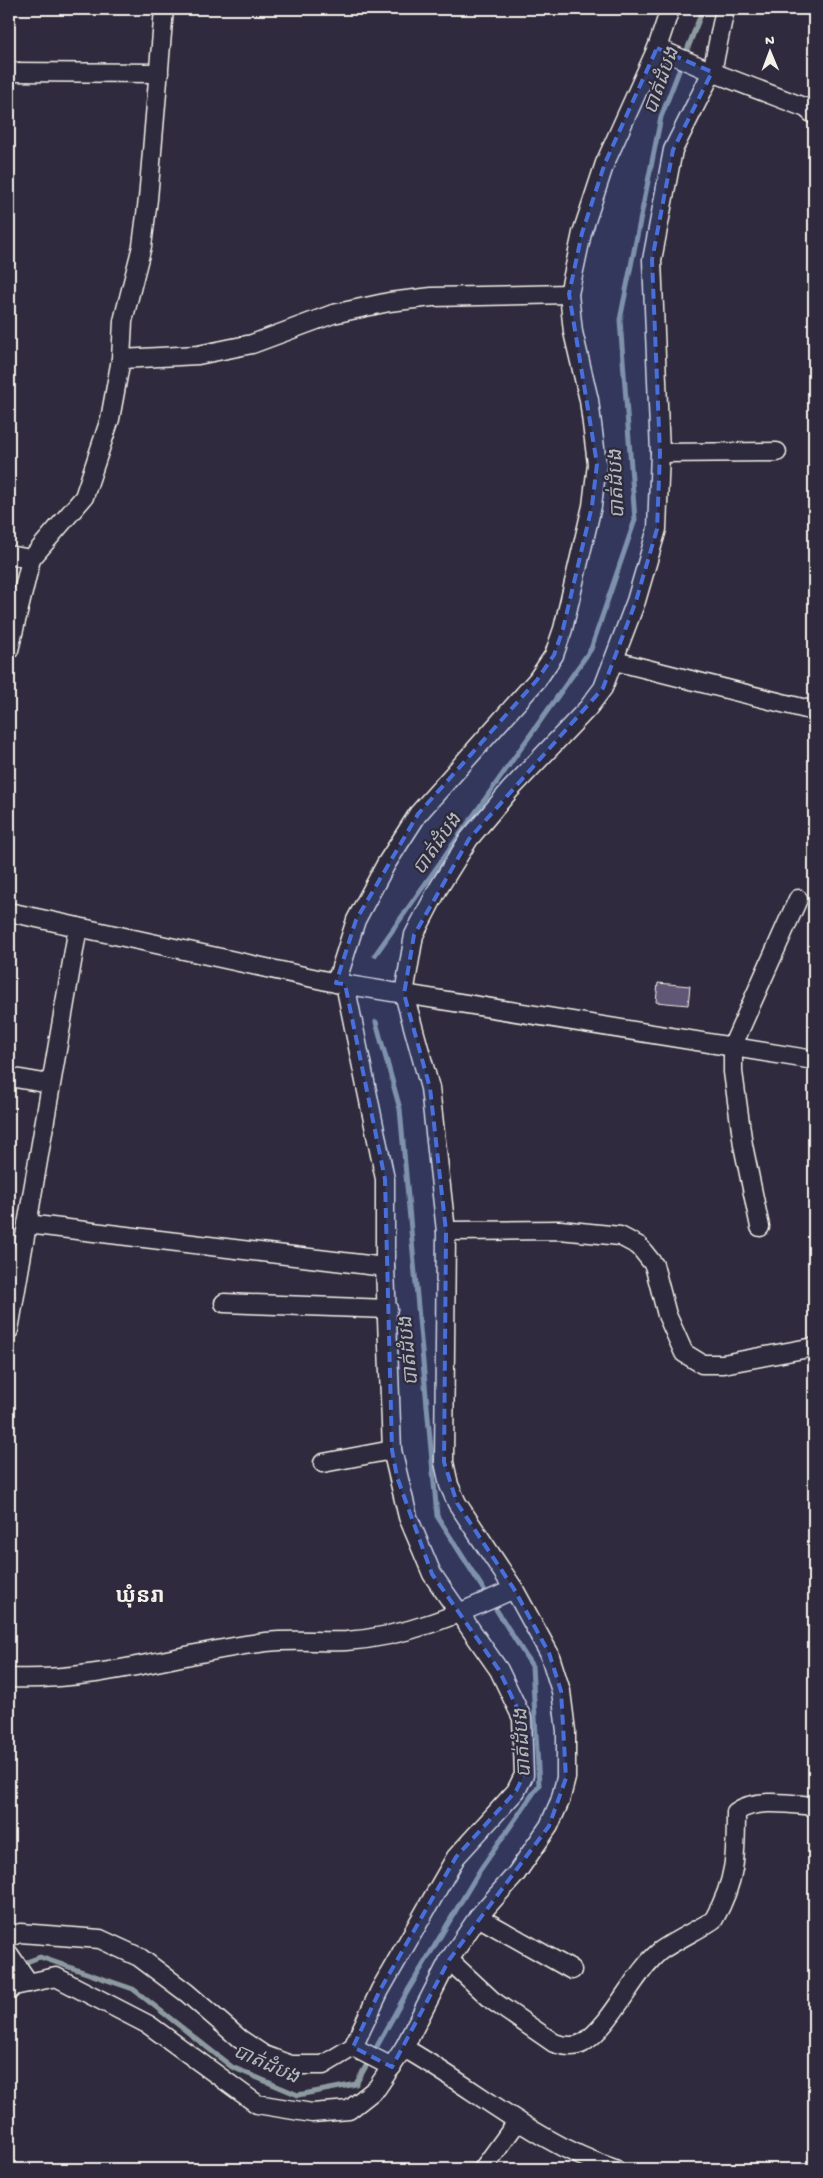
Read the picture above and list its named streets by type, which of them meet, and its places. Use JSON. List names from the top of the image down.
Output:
{
  "districts": ["ឃុំនរា"],
  "water": ["បាត់ដំបង"],
  "north": "top"
}
